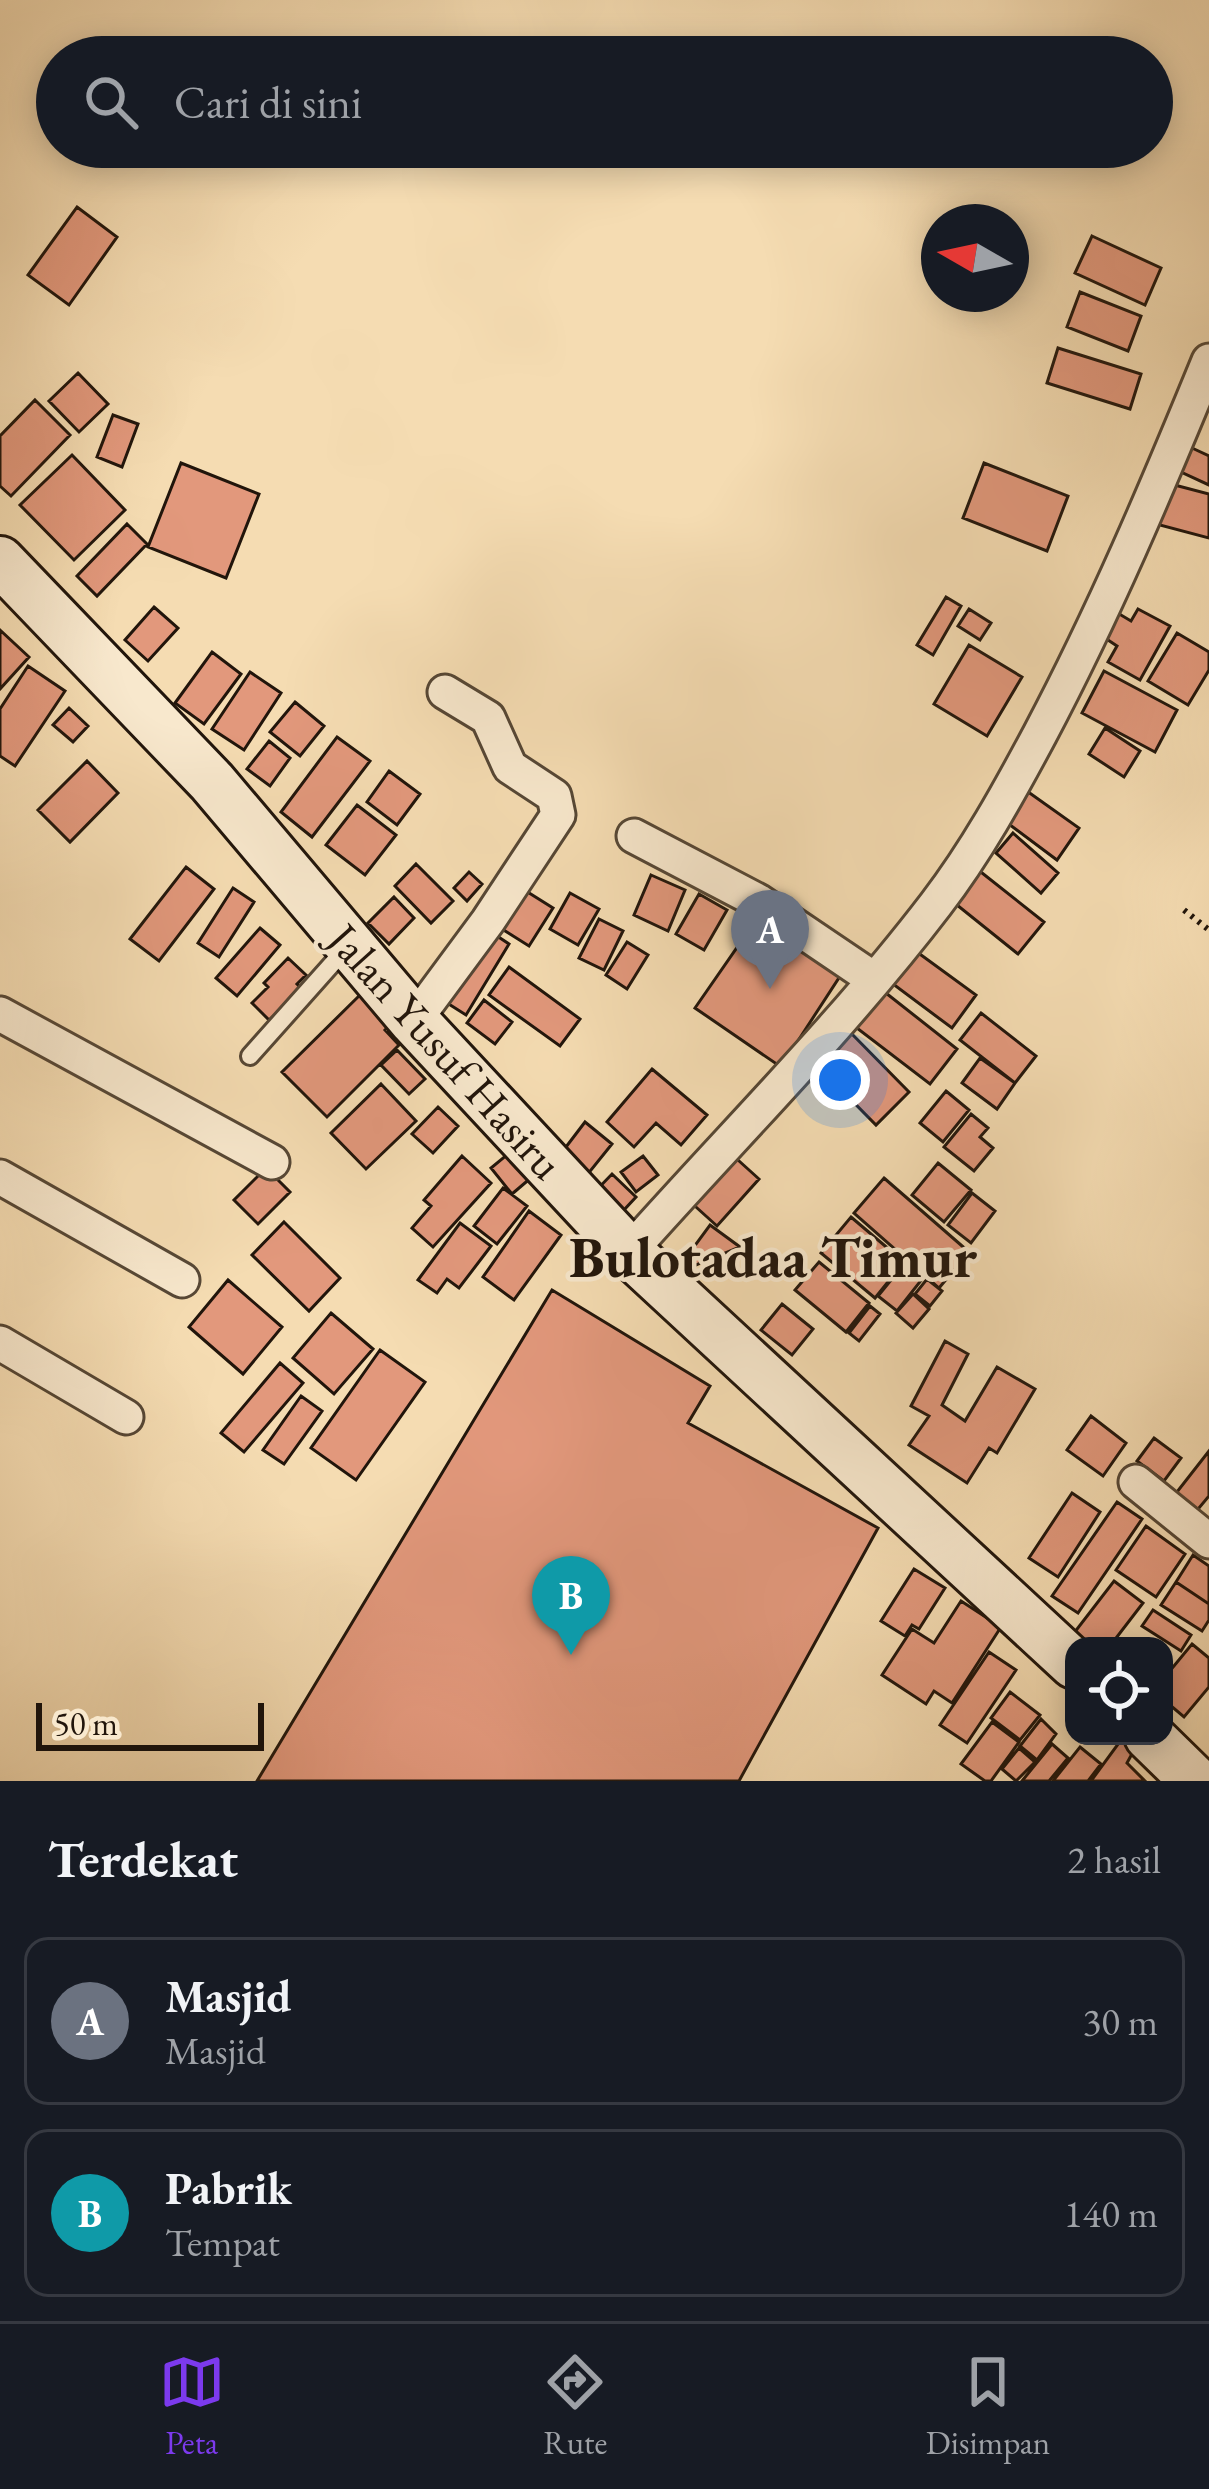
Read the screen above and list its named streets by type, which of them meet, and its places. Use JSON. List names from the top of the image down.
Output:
{
  "streets": {
    "main road": ["Jalan Yusuf Hasiru"]
  },
  "districts": ["Bulotadaa Timur"],
  "scale_bar": "50 m",
  "north": "left",
  "page": {
    "search": "Cari di sini",
    "pins": ["A", "B"],
    "scale": "50 m",
    "heading": ["Terdekat", "2 hasil"],
    "list": [
      {
        "mark": "A",
        "name": "Masjid",
        "note": "Masjid",
        "value": "30 m"
      },
      {
        "mark": "B",
        "name": "Pabrik",
        "note": "Tempat",
        "value": "140 m"
      }
    ],
    "nav": ["Peta", "Rute", "Disimpan"]
  }
}
